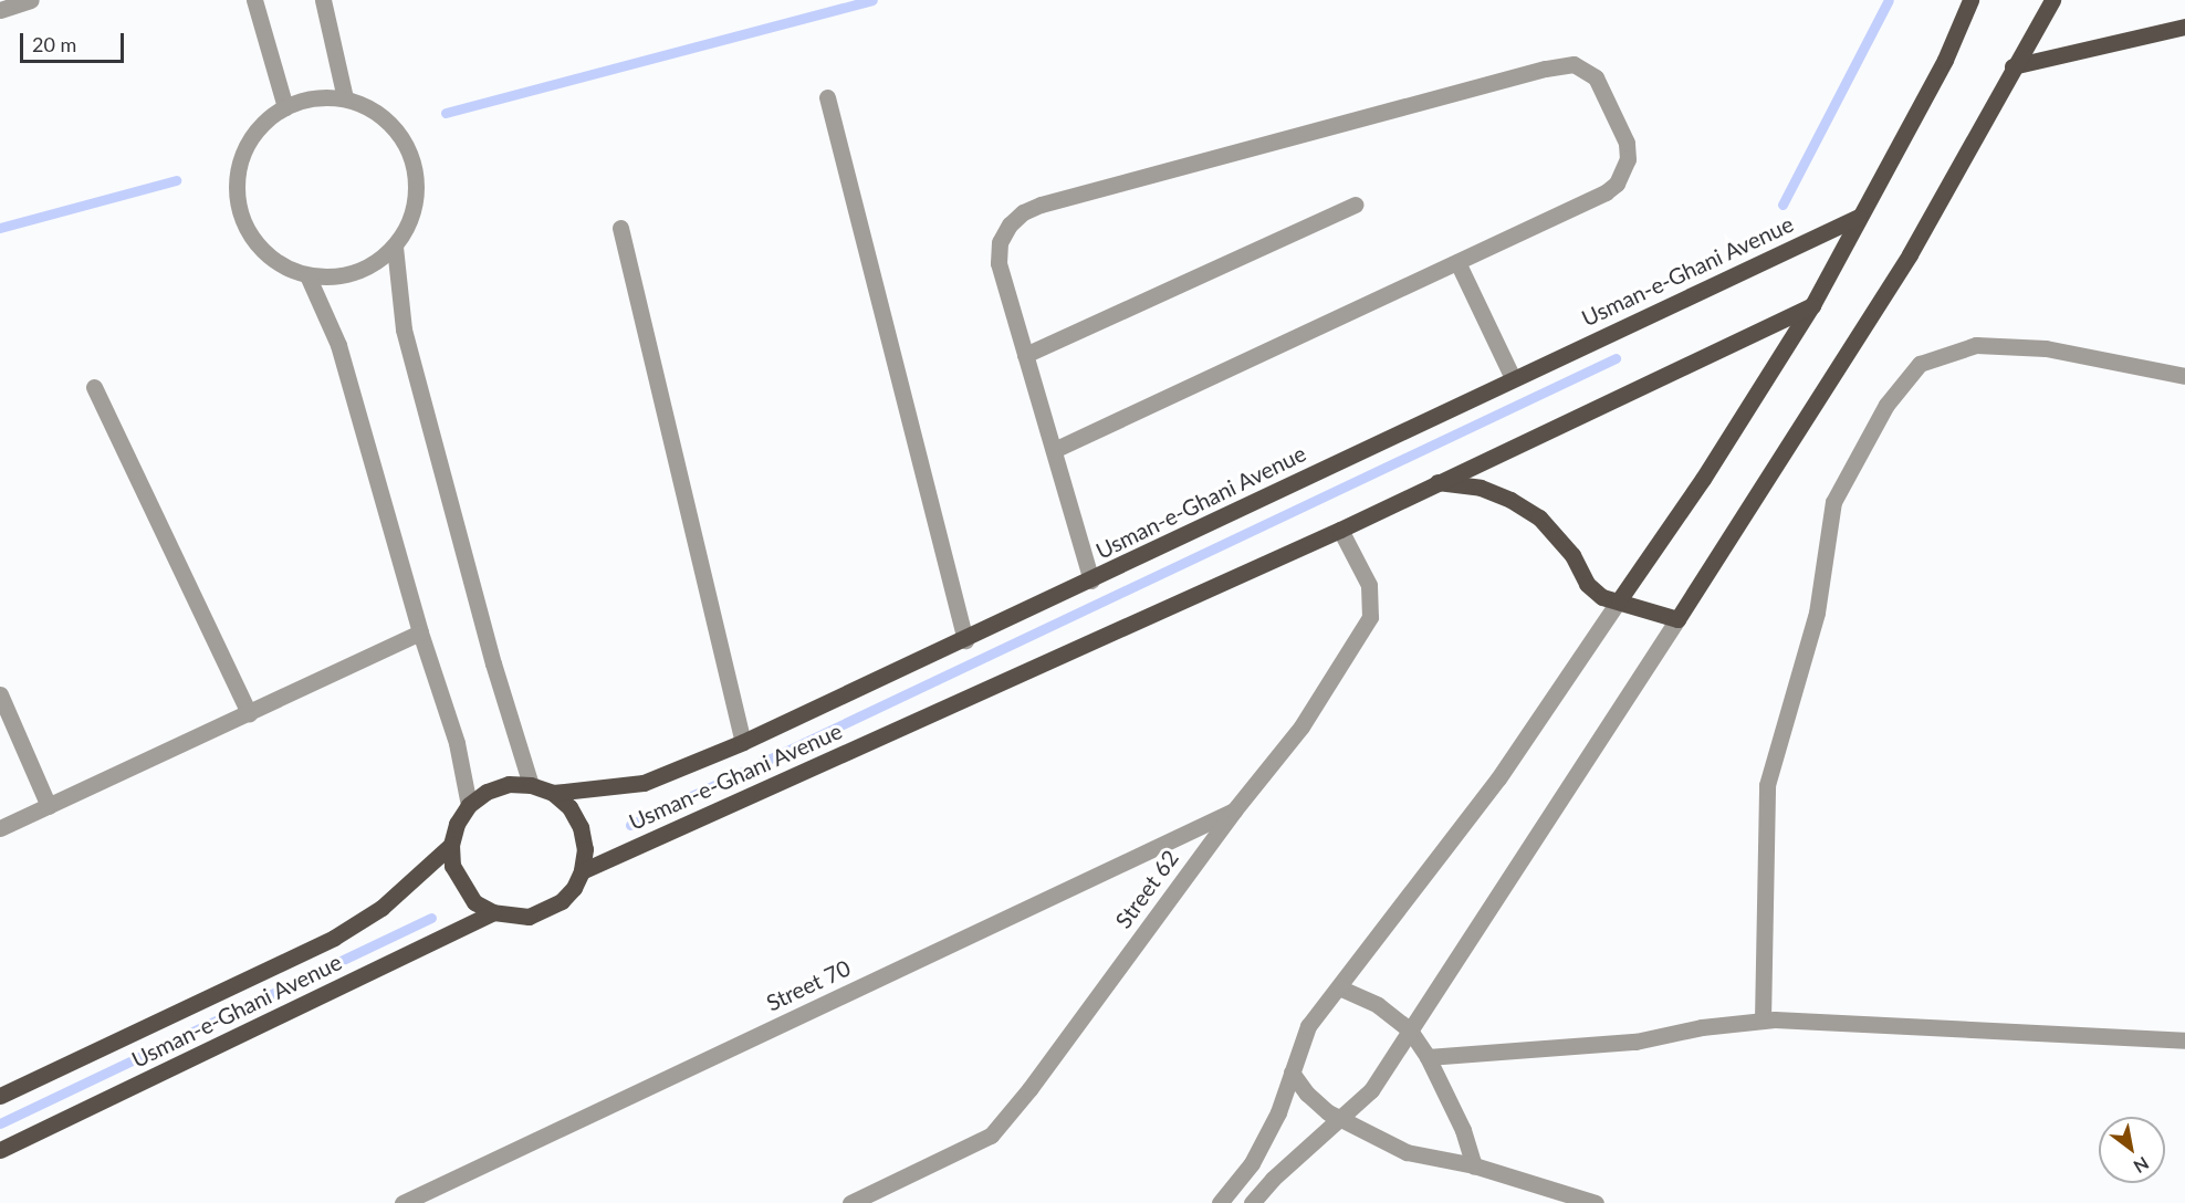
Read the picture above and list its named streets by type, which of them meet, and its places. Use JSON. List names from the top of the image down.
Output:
{
  "streets": {
    "main road": ["Usman-e-Ghani Avenue"],
    "street": ["Street 62", "Street 70"]
  },
  "crossings": [
    ["Usman-e-Ghani Avenue", "Street 62"],
    ["Street 62", "Street 70"]
  ],
  "scale_bar": "20 m",
  "north": "bottom right"
}
